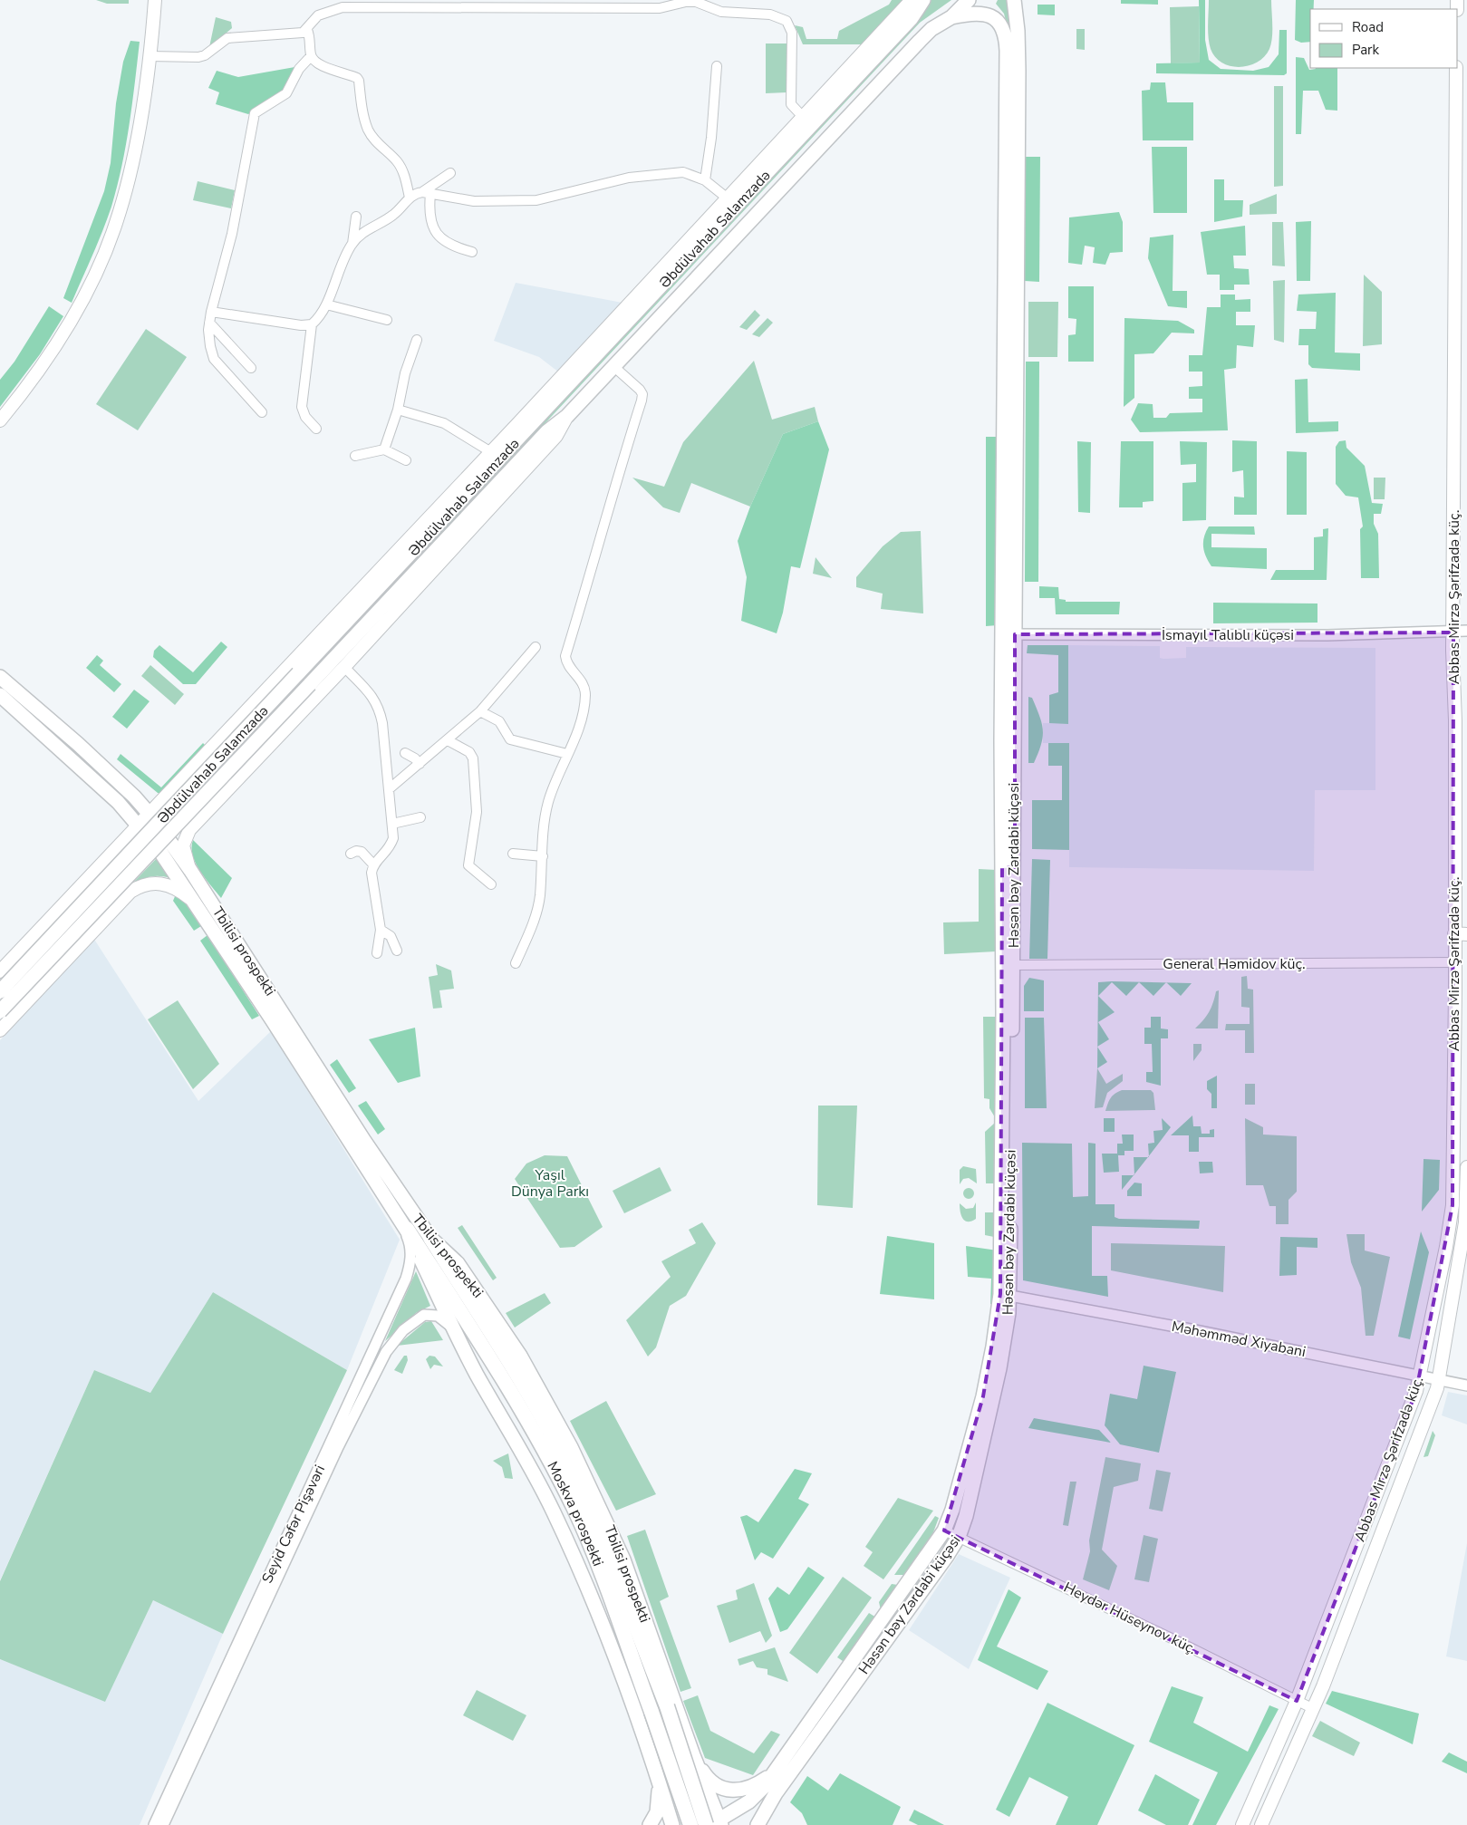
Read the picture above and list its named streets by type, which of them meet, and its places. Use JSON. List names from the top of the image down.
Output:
{
  "streets": {
    "highway": ["Moskva prospekti"],
    "main road": [
      "Əbdülvahab Salamzadə",
      "Abbas Mirzə Şərifzadə küç.",
      "Həsən bəy Zərdabi küçəsi",
      "Tbilisi prospekti"
    ],
    "street": [
      "İsmayıl Talıblı küçəsi",
      "General Həmidov küç.",
      "Məhəmməd Xiyabani",
      "Seyid Cəfər Pişəvəri",
      "Heydər Hüseynov küç."
    ]
  },
  "crossings": [
    ["Əbdülvahab Salamzadə", "Tbilisi prospekti"],
    ["Abbas Mirzə Şərifzadə küç.", "İsmayıl Talıblı küçəsi"],
    ["Abbas Mirzə Şərifzadə küç.", "General Həmidov küç."],
    ["Abbas Mirzə Şərifzadə küç.", "Məhəmməd Xiyabani"],
    ["Abbas Mirzə Şərifzadə küç.", "Heydər Hüseynov küç."],
    ["İsmayıl Talıblı küçəsi", "Həsən bəy Zərdabi küçəsi"],
    ["Həsən bəy Zərdabi küçəsi", "General Həmidov küç."],
    ["Həsən bəy Zərdabi küçəsi", "Məhəmməd Xiyabani"],
    ["Həsən bəy Zərdabi küçəsi", "Heydər Hüseynov küç."],
    ["Tbilisi prospekti", "Moskva prospekti"],
    ["Tbilisi prospekti", "Seyid Cəfər Pişəvəri"],
    ["Moskva prospekti", "Seyid Cəfər Pişəvəri"]
  ],
  "parks": ["Yaşıl Dünya Parkı"],
  "legend": ["Road", "Park"]
}
